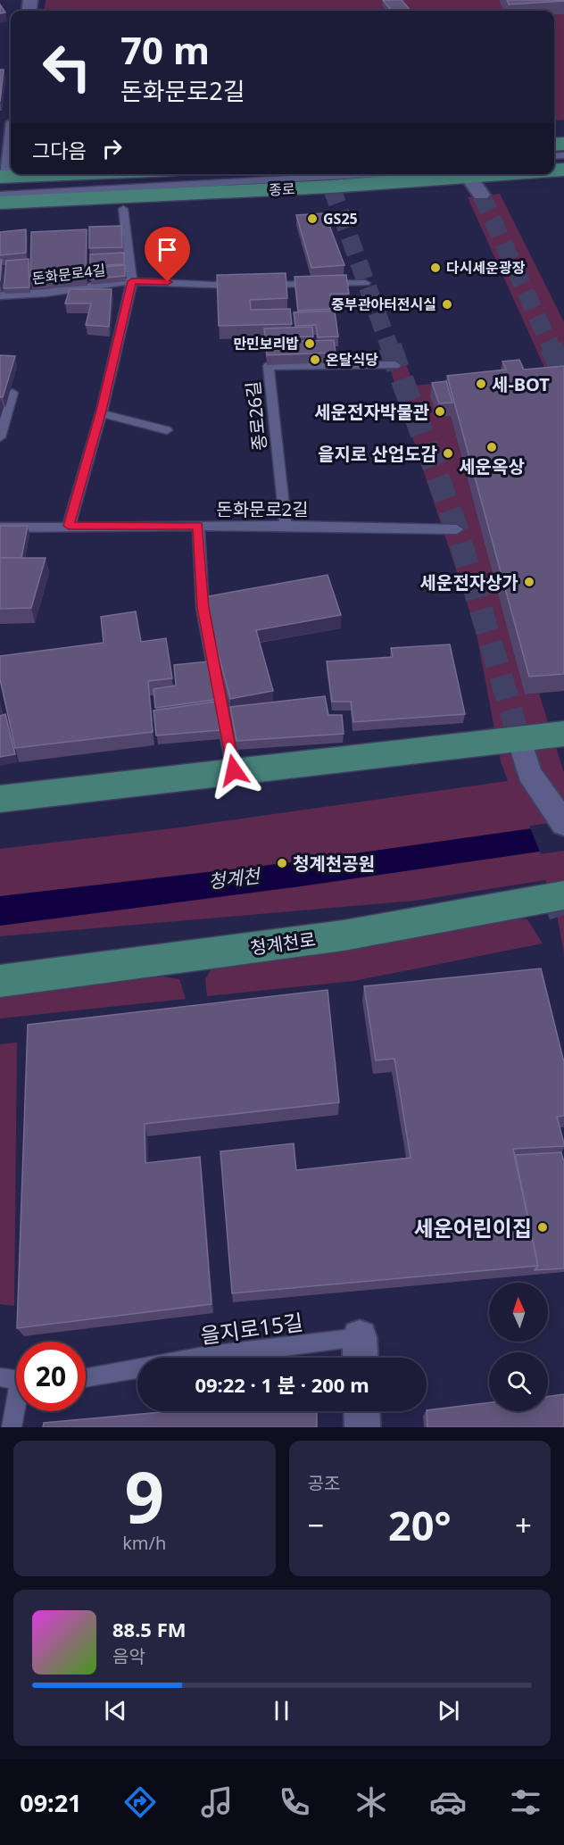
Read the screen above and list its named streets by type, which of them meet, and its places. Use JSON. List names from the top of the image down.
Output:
{
  "streets": {
    "main road": ["종로", "청계천로"],
    "lane": [
      "돈화문로4길",
      "종로26길",
      "돈화문로2길",
      "을지로15길"
    ]
  },
  "crossings": [
    ["종로26길", "돈화문로2길"]
  ],
  "water": ["청계천"],
  "places": [
    "GS25",
    "다시세운광장",
    "중부관아터전시실",
    "만민보리밥",
    "온달식당",
    "세-BOT",
    "세운전자박물관",
    "세운옥상",
    "을지로 산업도감",
    "세운전자상가",
    "청계천공원",
    "세운어린이집"
  ],
  "north": "top",
  "page": {
    "turn": ["70 m", "돈화문로2길"],
    "then": "그다음",
    "limit": "20",
    "trip": "09:22 · 1 분 · 200 m",
    "tile": [
      ["9", "km/h"],
      "공조"
    ],
    "heat": ["−", "20°", "+"],
    "song": ["88.5 FM", "음악"],
    "tabs": "09:21"
  }
}
